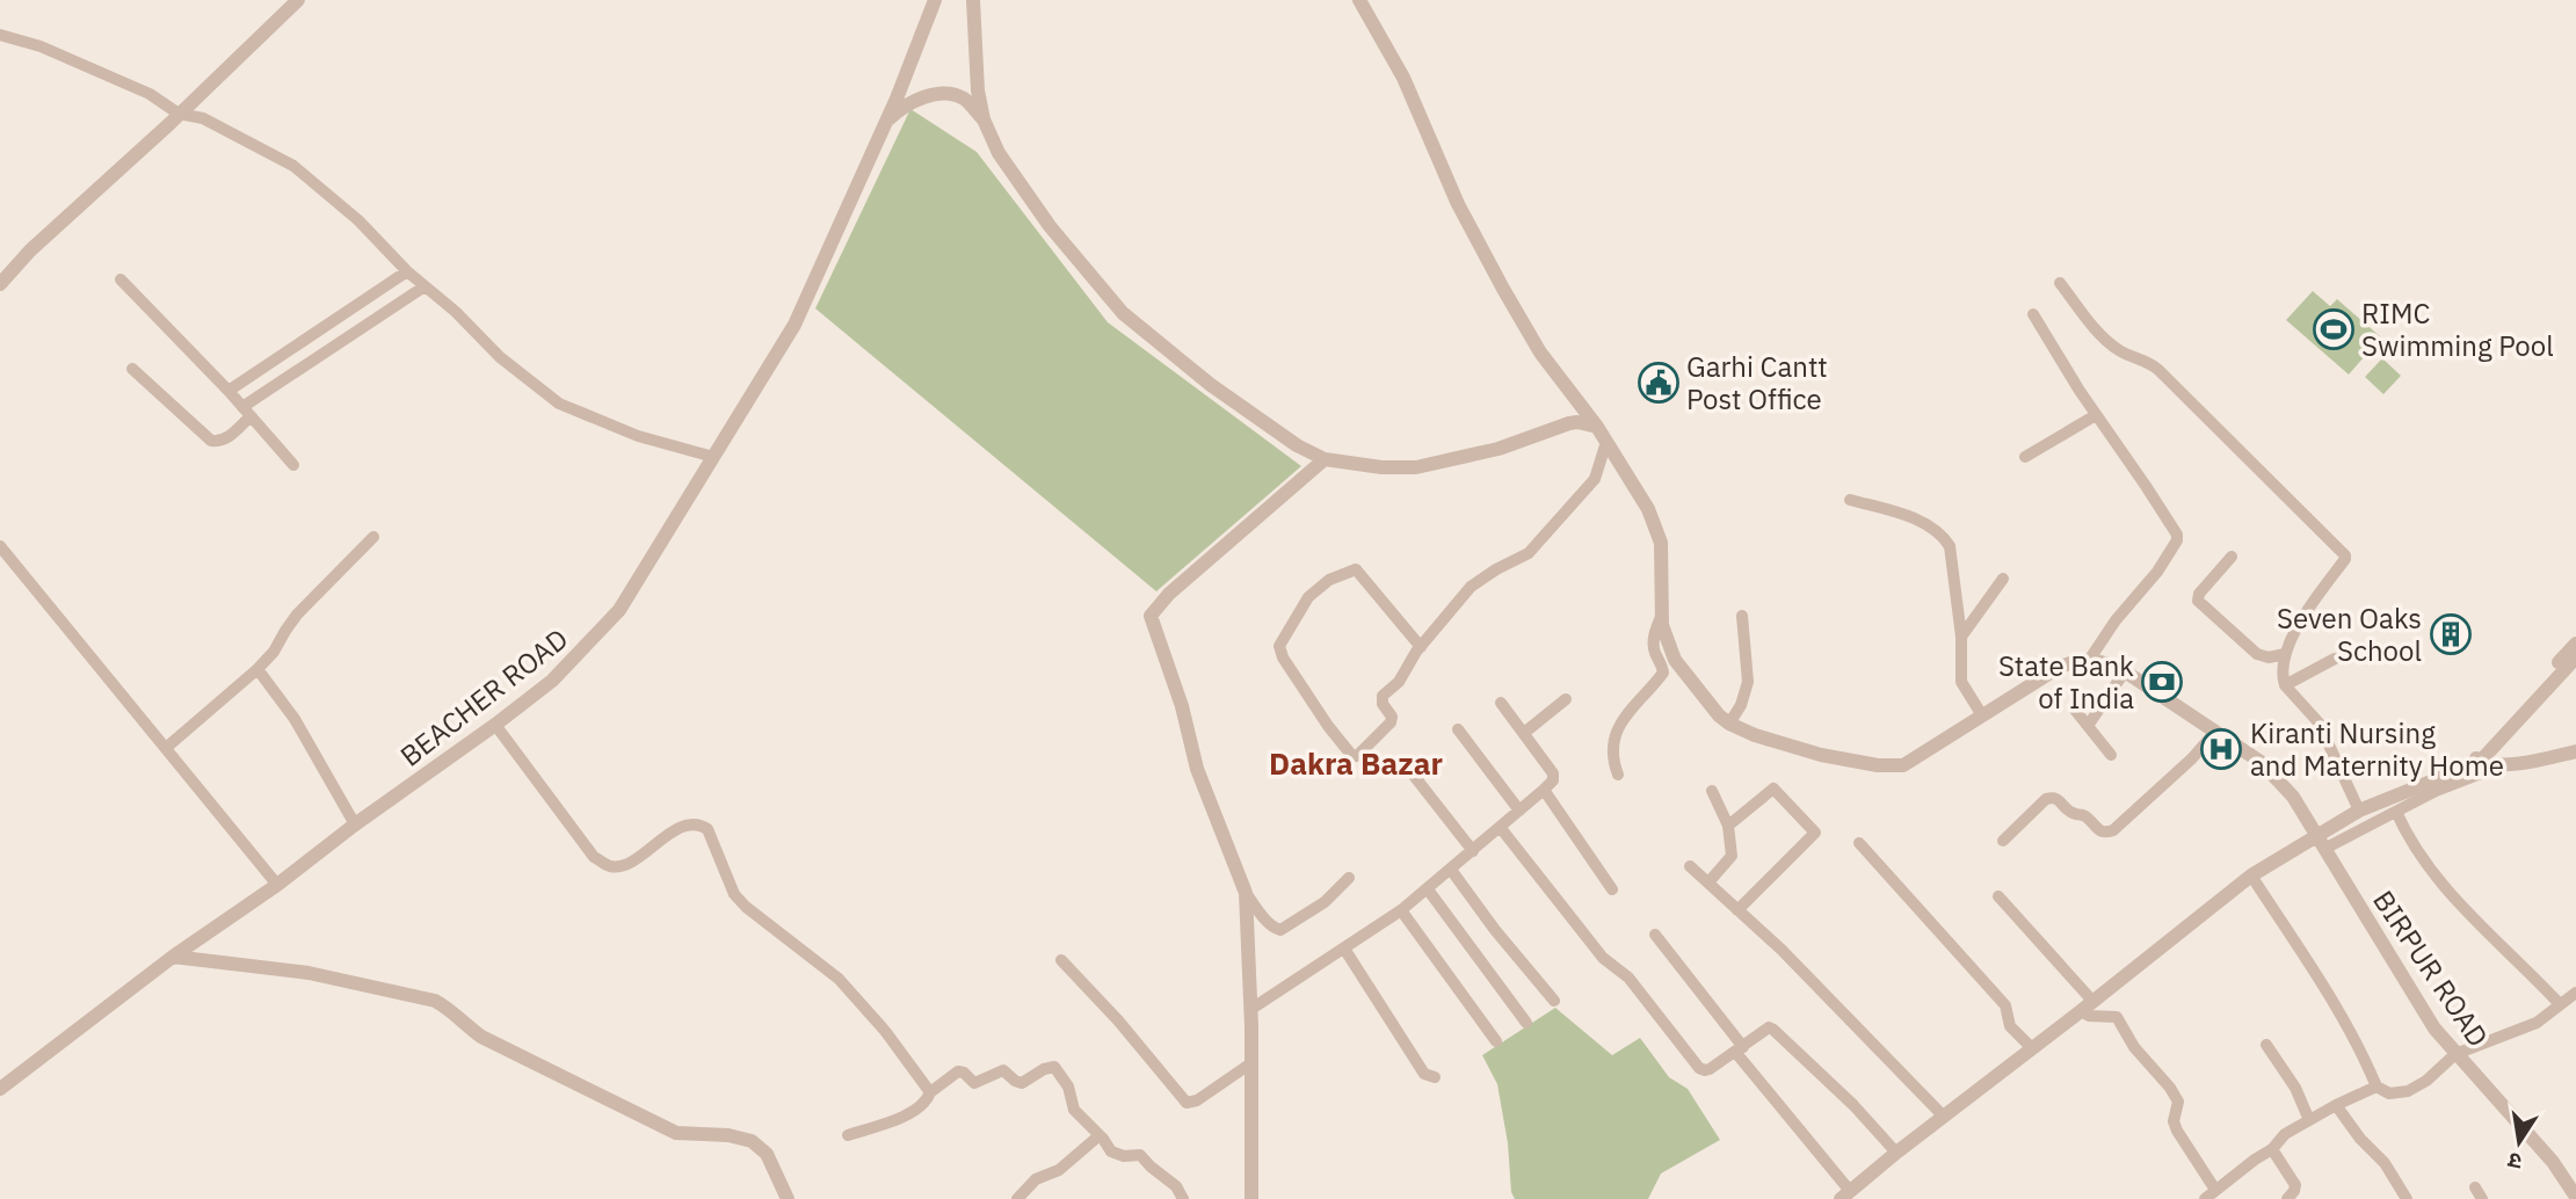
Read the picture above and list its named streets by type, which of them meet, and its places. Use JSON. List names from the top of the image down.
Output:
{
  "streets": {
    "street": ["BEACHER ROAD", "BIRPUR ROAD"]
  },
  "districts": ["Dakra Bazar"],
  "places": {
    "sports": ["RIMC Swimming Pool"],
    "public building": ["Garhi Cantt Post Office"],
    "building": ["Seven Oaks School"],
    "bank": ["State Bank of India"],
    "hospital": ["Kiranti Nursing and Maternity Home"]
  },
  "north": "bottom"
}
